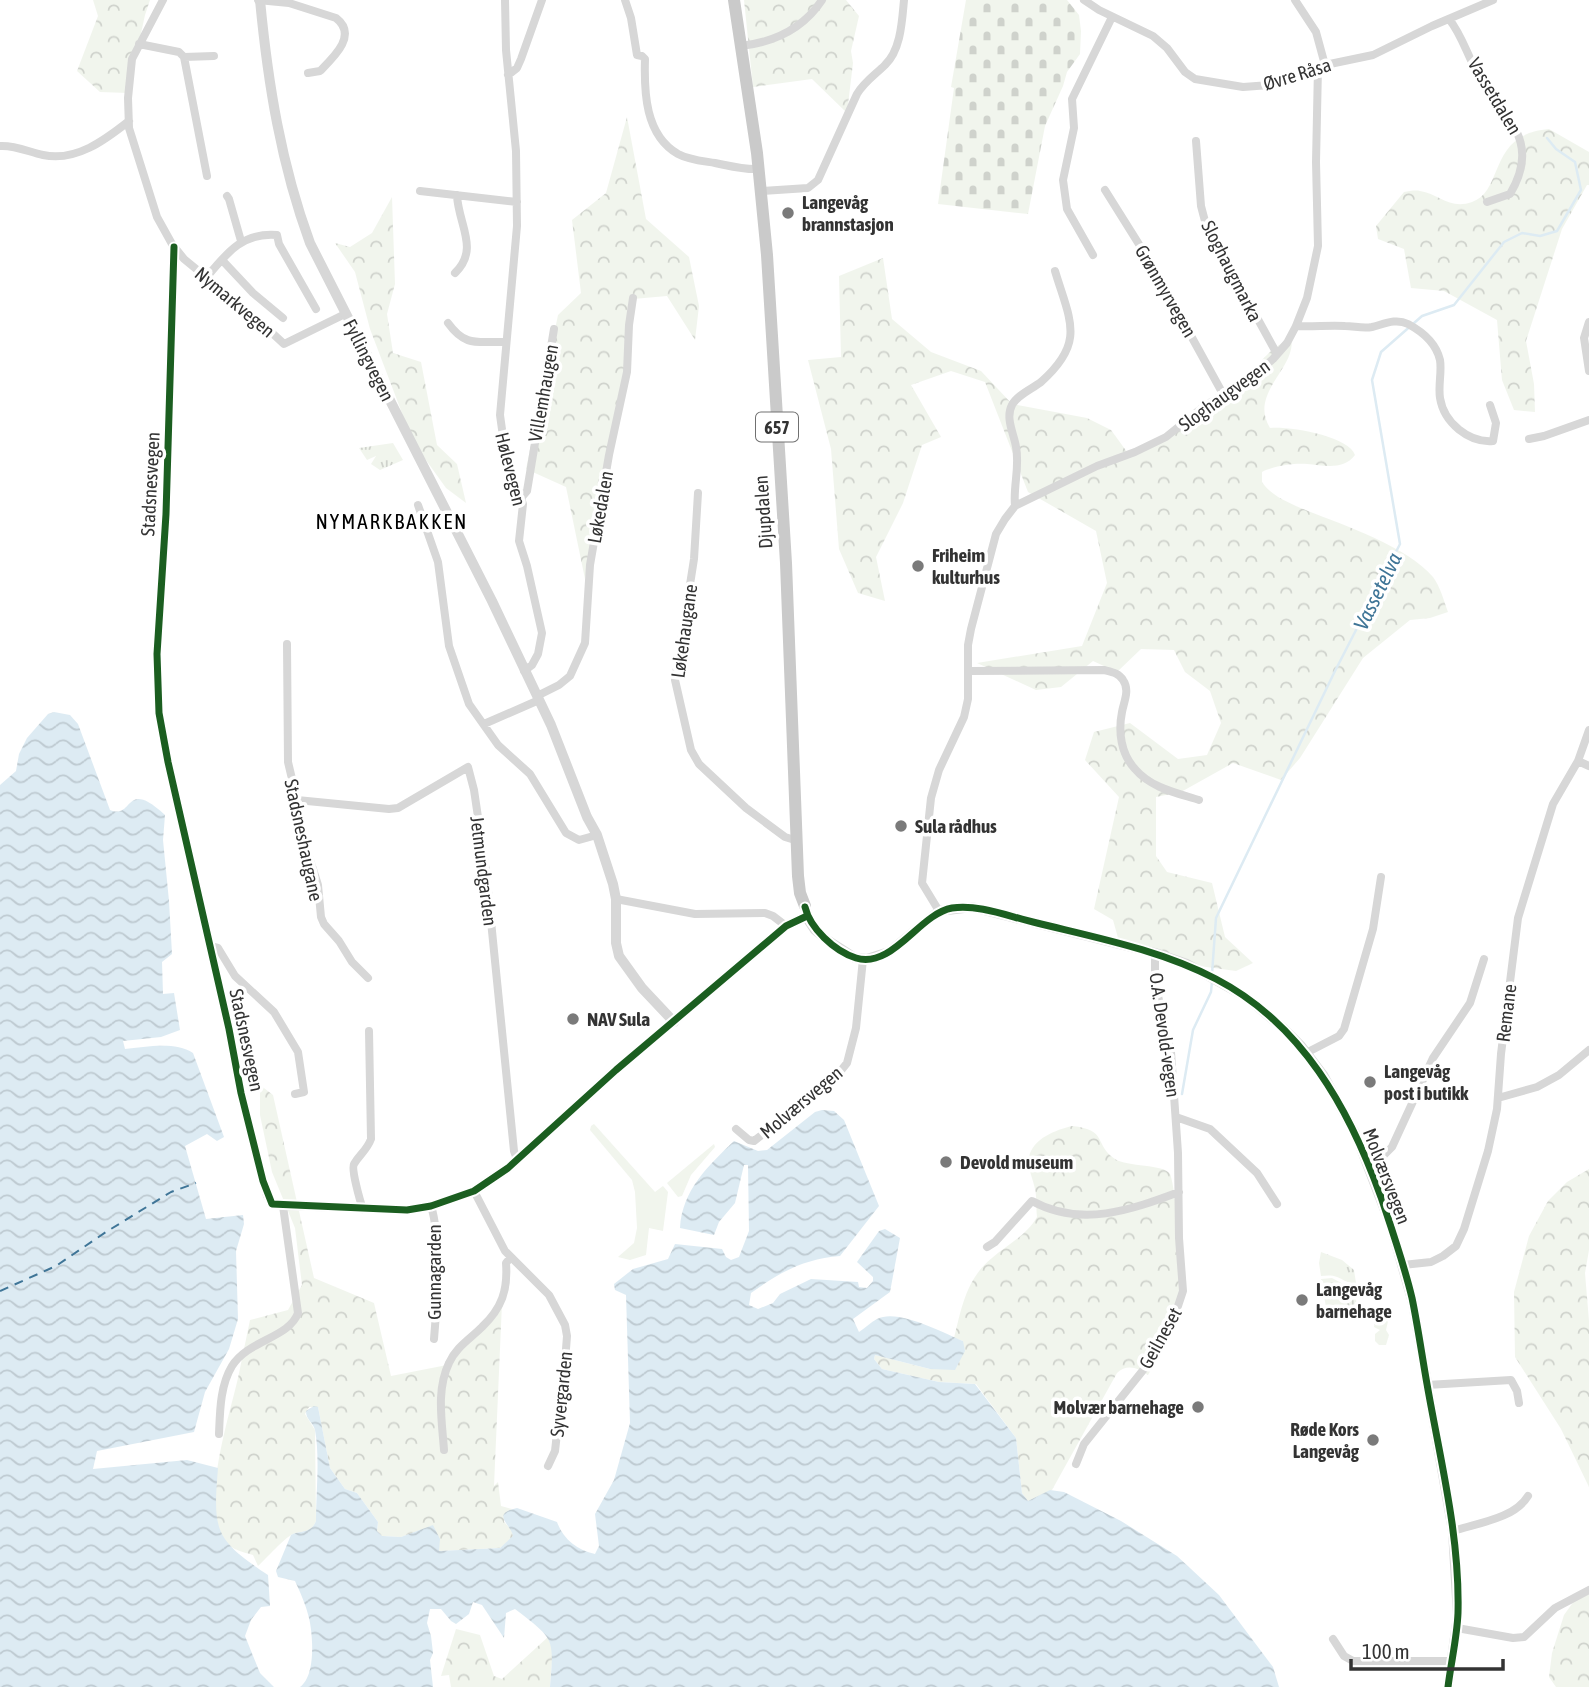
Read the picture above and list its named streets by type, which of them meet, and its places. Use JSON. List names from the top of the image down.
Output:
{
  "streets": {
    "main road": ["657", "Djupdalen"],
    "street": [
      "Øvre Råsa",
      "Vassetdalen",
      "Sloghaugmarka",
      "Grønmyrvegen",
      "Nymarkvegen",
      "Fyllingvegen",
      "Villemhaugen",
      "Sloghaugvegen",
      "Hølevegen",
      "Stadsnesvegen",
      "Løkedalen",
      "Løkehaugane",
      "Stadsneshaugane",
      "Jetmundgarden",
      "Remane",
      "O.A. Devold-vegen",
      "Molværsvegen",
      "Gunnagarden",
      "Geilneset",
      "Syvergarden"
    ]
  },
  "crossings": [
    ["Øvre Råsa", "Vassetdalen"],
    ["Øvre Råsa", "Sloghaugvegen"],
    ["Sloghaugmarka", "Sloghaugvegen"],
    ["Grønmyrvegen", "Sloghaugvegen"],
    ["Nymarkvegen", "Fyllingvegen"],
    ["Nymarkvegen", "Stadsnesvegen"],
    ["Fyllingvegen", "Hølevegen"],
    ["Fyllingvegen", "Løkedalen"],
    ["Villemhaugen", "Hølevegen"],
    ["Sloghaugvegen", "Molværsvegen"],
    ["Djupdalen", "Løkehaugane"],
    ["Stadsneshaugane", "Jetmundgarden"],
    ["Remane", "Molværsvegen"],
    ["O.A. Devold-vegen", "Molværsvegen"],
    ["O.A. Devold-vegen", "Geilneset"]
  ],
  "districts": ["NYMARKBAKKEN"],
  "water": ["Vassetelva"],
  "places": [
    "Langevåg brannstasjon",
    "Friheim kulturhus",
    "Sula rådhus",
    "NAV Sula",
    "Langevåg post i butikk",
    "Devold museum",
    "Langevåg barnehage",
    "Molvær barnehage",
    "Røde Kors Langevåg"
  ],
  "scale_bar": "100 m"
}
